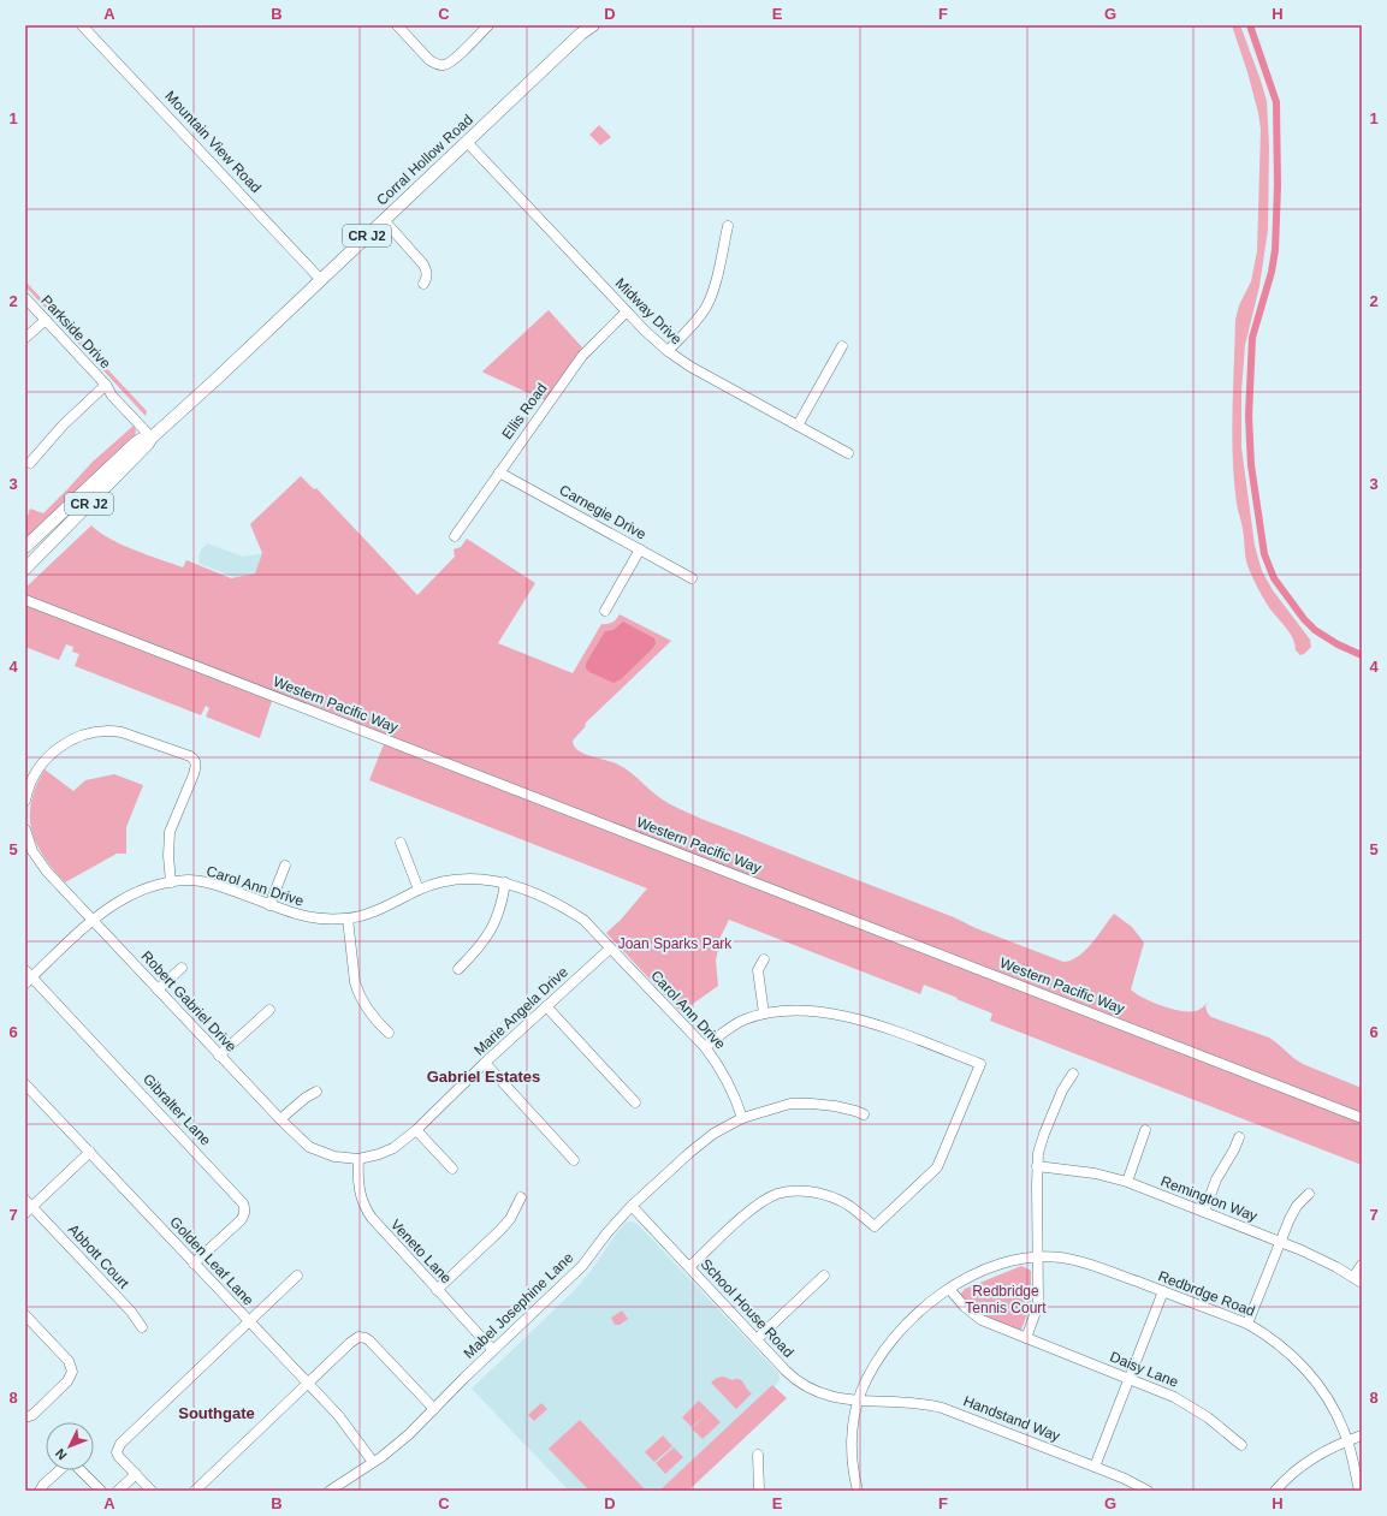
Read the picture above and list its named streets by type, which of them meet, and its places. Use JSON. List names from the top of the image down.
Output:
{
  "streets": {
    "main road": ["Corral Hollow Road", "CR J2"],
    "street": [
      "Mountain View Road",
      "Midway Drive",
      "Parkside Drive",
      "Ellis Road",
      "Carnegie Drive",
      "Western Pacific Way",
      "Carol Ann Drive",
      "Robert Gabriel Drive",
      "Marie Angela Drive",
      "Gibralter Lane",
      "Remington Way",
      "Veneto Lane",
      "Abbott Court",
      "Golden Leaf Lane",
      "Redbrdge Road",
      "Mabel Josephine Lane",
      "School House Road",
      "Daisy Lane",
      "Handstand Way"
    ]
  },
  "crossings": [
    ["Mountain View Road", "Corral Hollow Road"],
    ["Corral Hollow Road", "Midway Drive"],
    ["Corral Hollow Road", "Parkside Drive"],
    ["Midway Drive", "Ellis Road"],
    ["Ellis Road", "Carnegie Drive"],
    ["Carol Ann Drive", "Robert Gabriel Drive"],
    ["Carol Ann Drive", "Marie Angela Drive"],
    ["Carol Ann Drive", "Gibralter Lane"],
    ["Carol Ann Drive", "Mabel Josephine Lane"],
    ["Robert Gabriel Drive", "Marie Angela Drive"],
    ["Robert Gabriel Drive", "Veneto Lane"],
    ["Marie Angela Drive", "Veneto Lane"],
    ["Gibralter Lane", "Golden Leaf Lane"],
    ["Veneto Lane", "Mabel Josephine Lane"],
    ["Golden Leaf Lane", "Mabel Josephine Lane"],
    ["Redbrdge Road", "School House Road"],
    ["Redbrdge Road", "Daisy Lane"],
    ["Redbrdge Road", "Handstand Way"],
    ["Mabel Josephine Lane", "School House Road"],
    ["School House Road", "Handstand Way"]
  ],
  "districts": ["Gabriel Estates", "Southgate"],
  "parks": ["Joan Sparks Park", "Redbridge Tennis Court"],
  "north": "bottom left",
  "grid": {
    "columns": [
      "A",
      "B",
      "C",
      "D",
      "E",
      "F",
      "G",
      "H"
    ],
    "rows": [
      "1",
      "2",
      "3",
      "4",
      "5",
      "6",
      "7",
      "8"
    ]
  }
}
